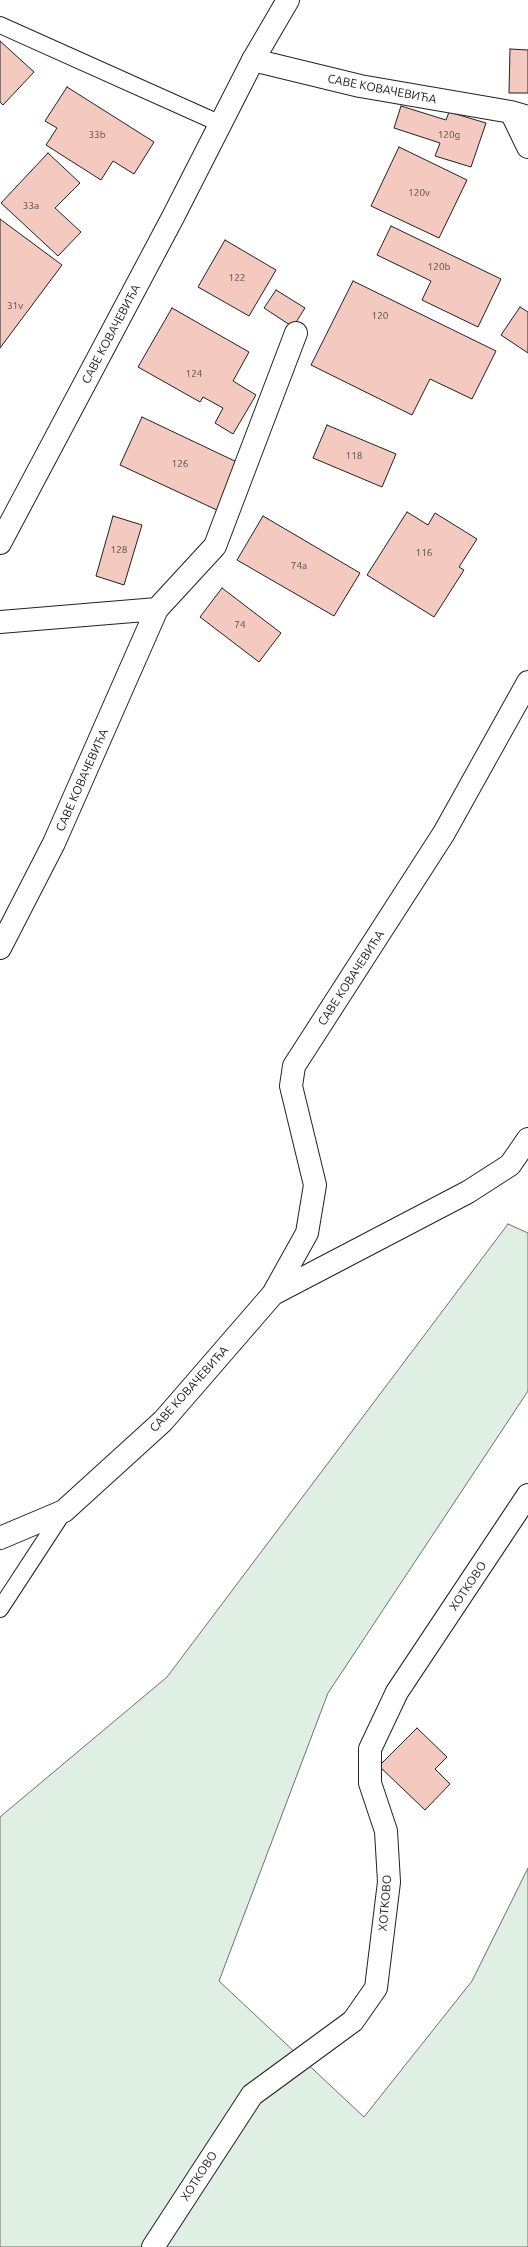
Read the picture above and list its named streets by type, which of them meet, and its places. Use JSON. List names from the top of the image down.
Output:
{
  "streets": {
    "street": ["САВЕ КОВАЧЕВИЋА", "ХОТКОВО"]
  },
  "house_numbers": [
    "33b",
    "120g",
    "120v",
    "33a",
    "120b",
    "122",
    "31v",
    "120",
    "124",
    "118",
    "126",
    "128",
    "116",
    "74a",
    "74"
  ]
}
